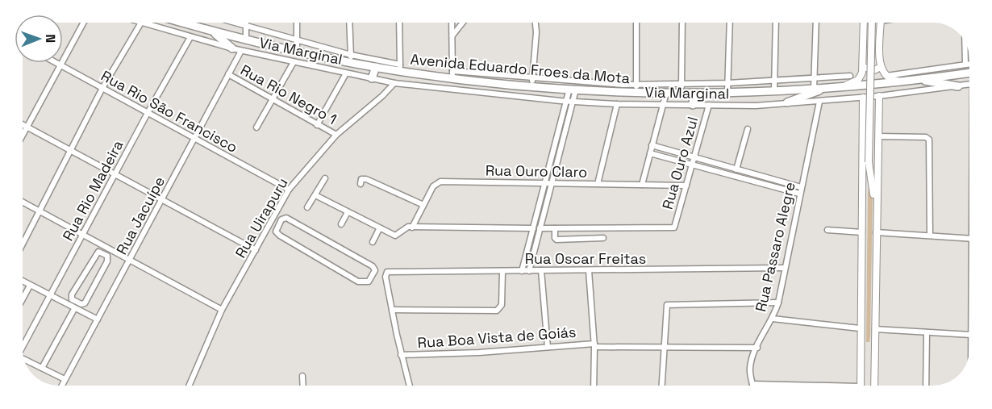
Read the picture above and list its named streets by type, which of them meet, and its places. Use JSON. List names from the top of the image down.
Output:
{
  "streets": {
    "highway": ["Avenida Eduardo Froes da Mota"],
    "street": [
      "Via Marginal",
      "Rua Rio Negro 1",
      "Rua Rio São Francisco",
      "Rua Ouro Azul",
      "Rua Ouro Claro",
      "Rua Rio Madeira",
      "Rua Jacuípe",
      "Rua Uirapuru",
      "Rua Passaro Alegre",
      "Rua Oscar Freitas",
      "Rua Boa Vista de Goiás"
    ]
  },
  "crossings": [
    ["Via Marginal", "Rua Ouro Azul"],
    ["Via Marginal", "Rua Rio Madeira"],
    ["Via Marginal", "Rua Jacuípe"],
    ["Via Marginal", "Rua Uirapuru"],
    ["Via Marginal", "Rua Passaro Alegre"],
    ["Rua Rio Negro 1", "Rua Jacuípe"],
    ["Rua Rio Negro 1", "Rua Uirapuru"],
    ["Rua Rio São Francisco", "Rua Rio Madeira"],
    ["Rua Rio São Francisco", "Rua Jacuípe"],
    ["Rua Rio São Francisco", "Rua Uirapuru"],
    ["Rua Ouro Azul", "Rua Ouro Claro"],
    ["Rua Passaro Alegre", "Rua Oscar Freitas"],
    ["Rua Passaro Alegre", "Rua Boa Vista de Goiás"]
  ],
  "north": "right"
}
